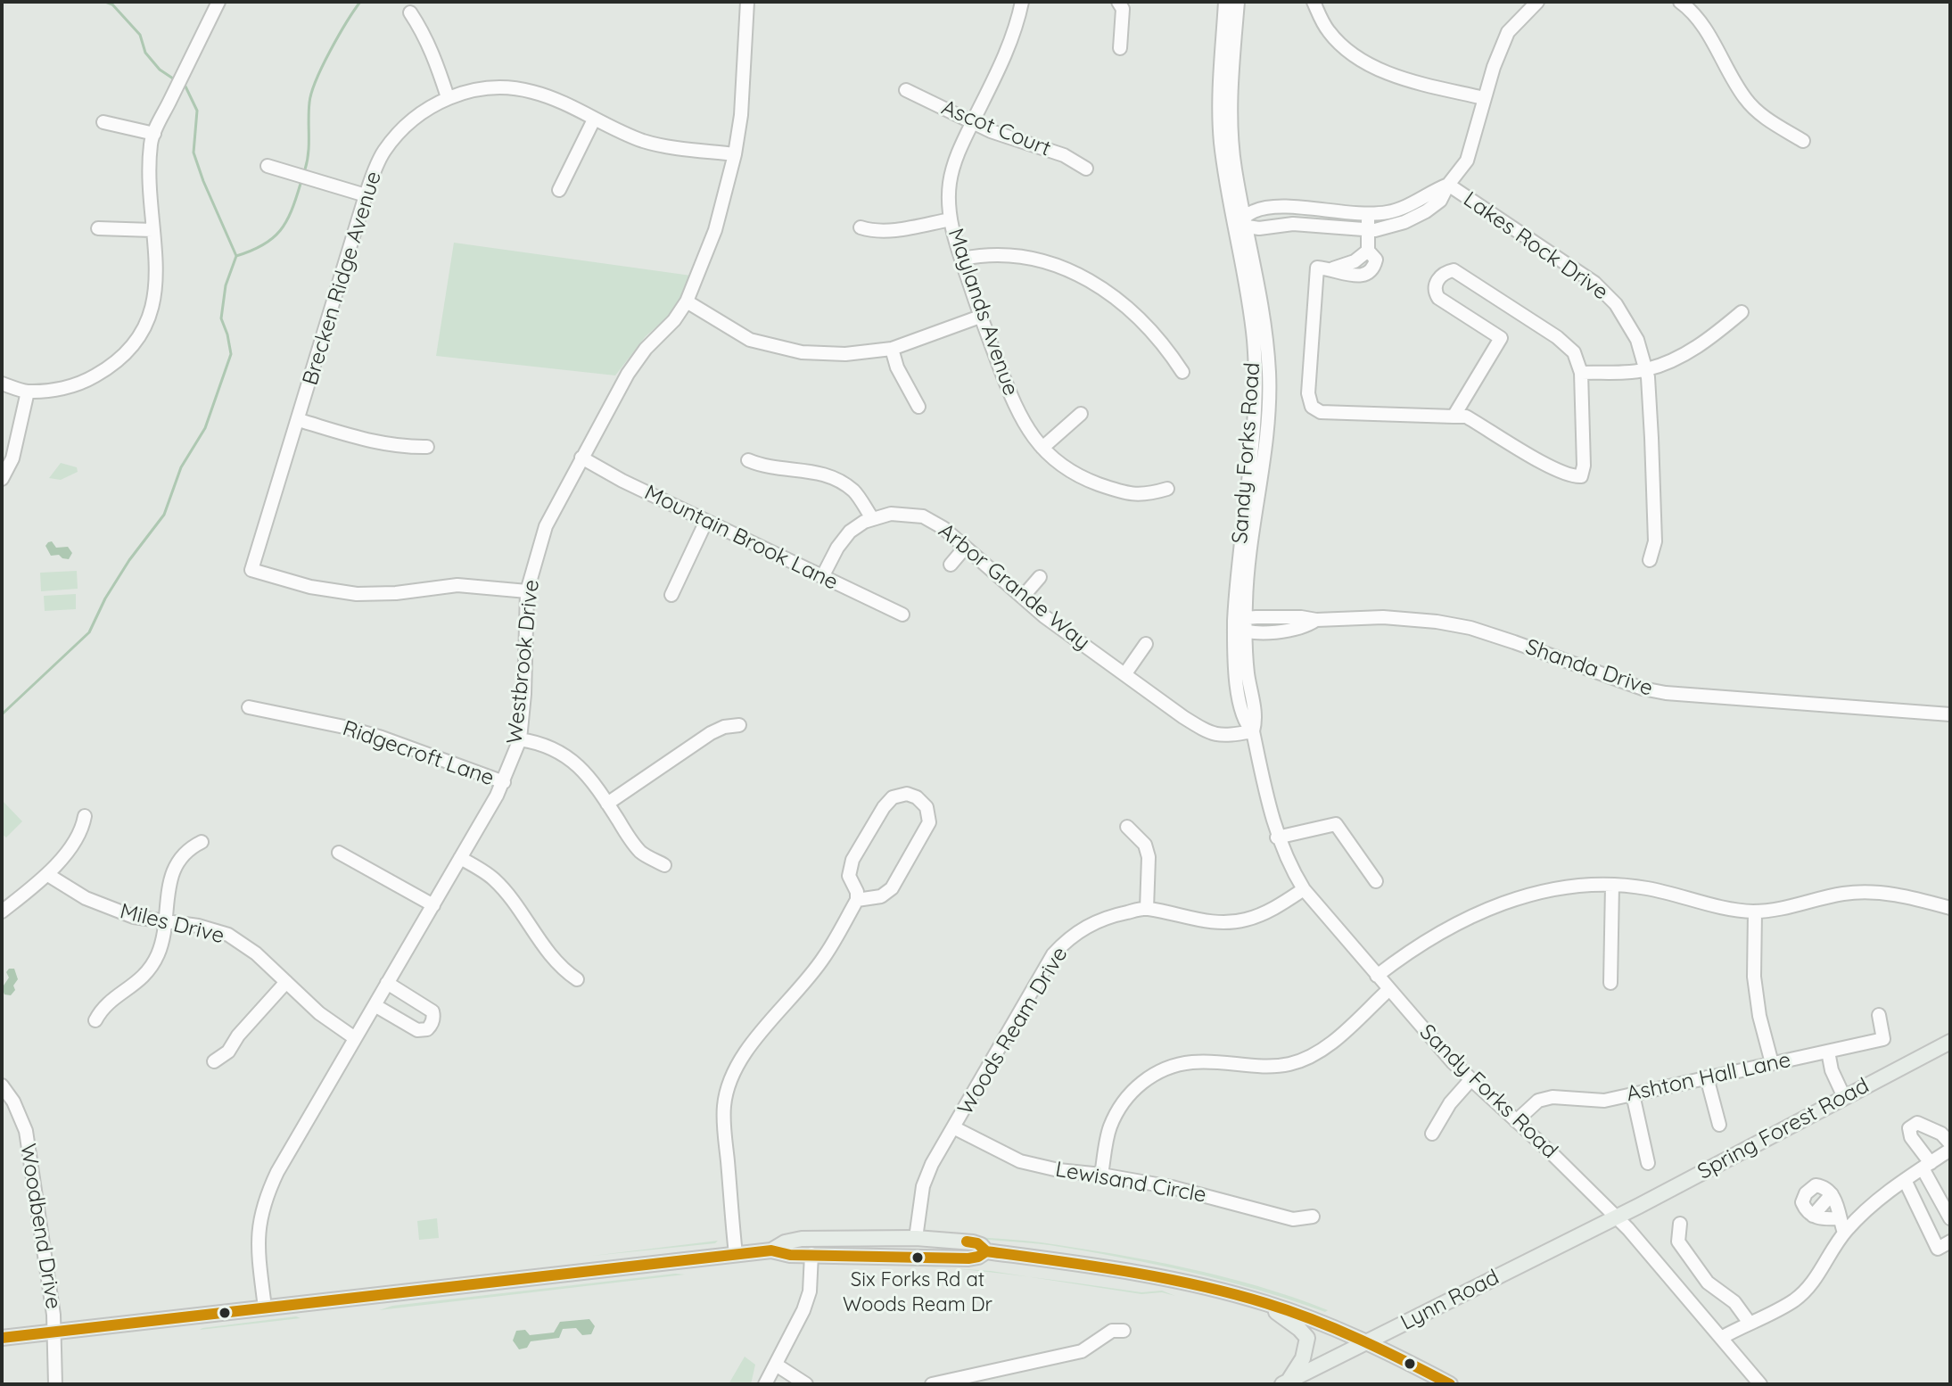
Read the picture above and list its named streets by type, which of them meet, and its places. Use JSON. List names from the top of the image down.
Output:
{
  "streets": {
    "main road": ["Spring Forest Road", "Lynn Road"],
    "street": [
      "Ascot Court",
      "Lakes Rock Drive",
      "Brecken Ridge Avenue",
      "Maylands Avenue",
      "Sandy Forks Road",
      "Mountain Brook Lane",
      "Arbor Grande Way",
      "Westbrook Drive",
      "Shanda Drive",
      "Ridgecroft Lane",
      "Miles Drive",
      "Woods Ream Drive",
      "Ashton Hall Lane",
      "Lewisand Circle",
      "Woodbend Drive"
    ]
  },
  "crossings": [
    ["Ascot Court", "Maylands Avenue"],
    ["Brecken Ridge Avenue", "Westbrook Drive"],
    ["Sandy Forks Road", "Arbor Grande Way"],
    ["Sandy Forks Road", "Shanda Drive"],
    ["Sandy Forks Road", "Woods Ream Drive"],
    ["Sandy Forks Road", "Ashton Hall Lane"],
    ["Sandy Forks Road", "Spring Forest Road"],
    ["Sandy Forks Road", "Lynn Road"],
    ["Mountain Brook Lane", "Westbrook Drive"],
    ["Westbrook Drive", "Ridgecroft Lane"],
    ["Westbrook Drive", "Miles Drive"],
    ["Woods Ream Drive", "Lewisand Circle"],
    ["Spring Forest Road", "Lynn Road"]
  ],
  "places": ["Six Forks Rd at Woods Ream Dr"]
}
